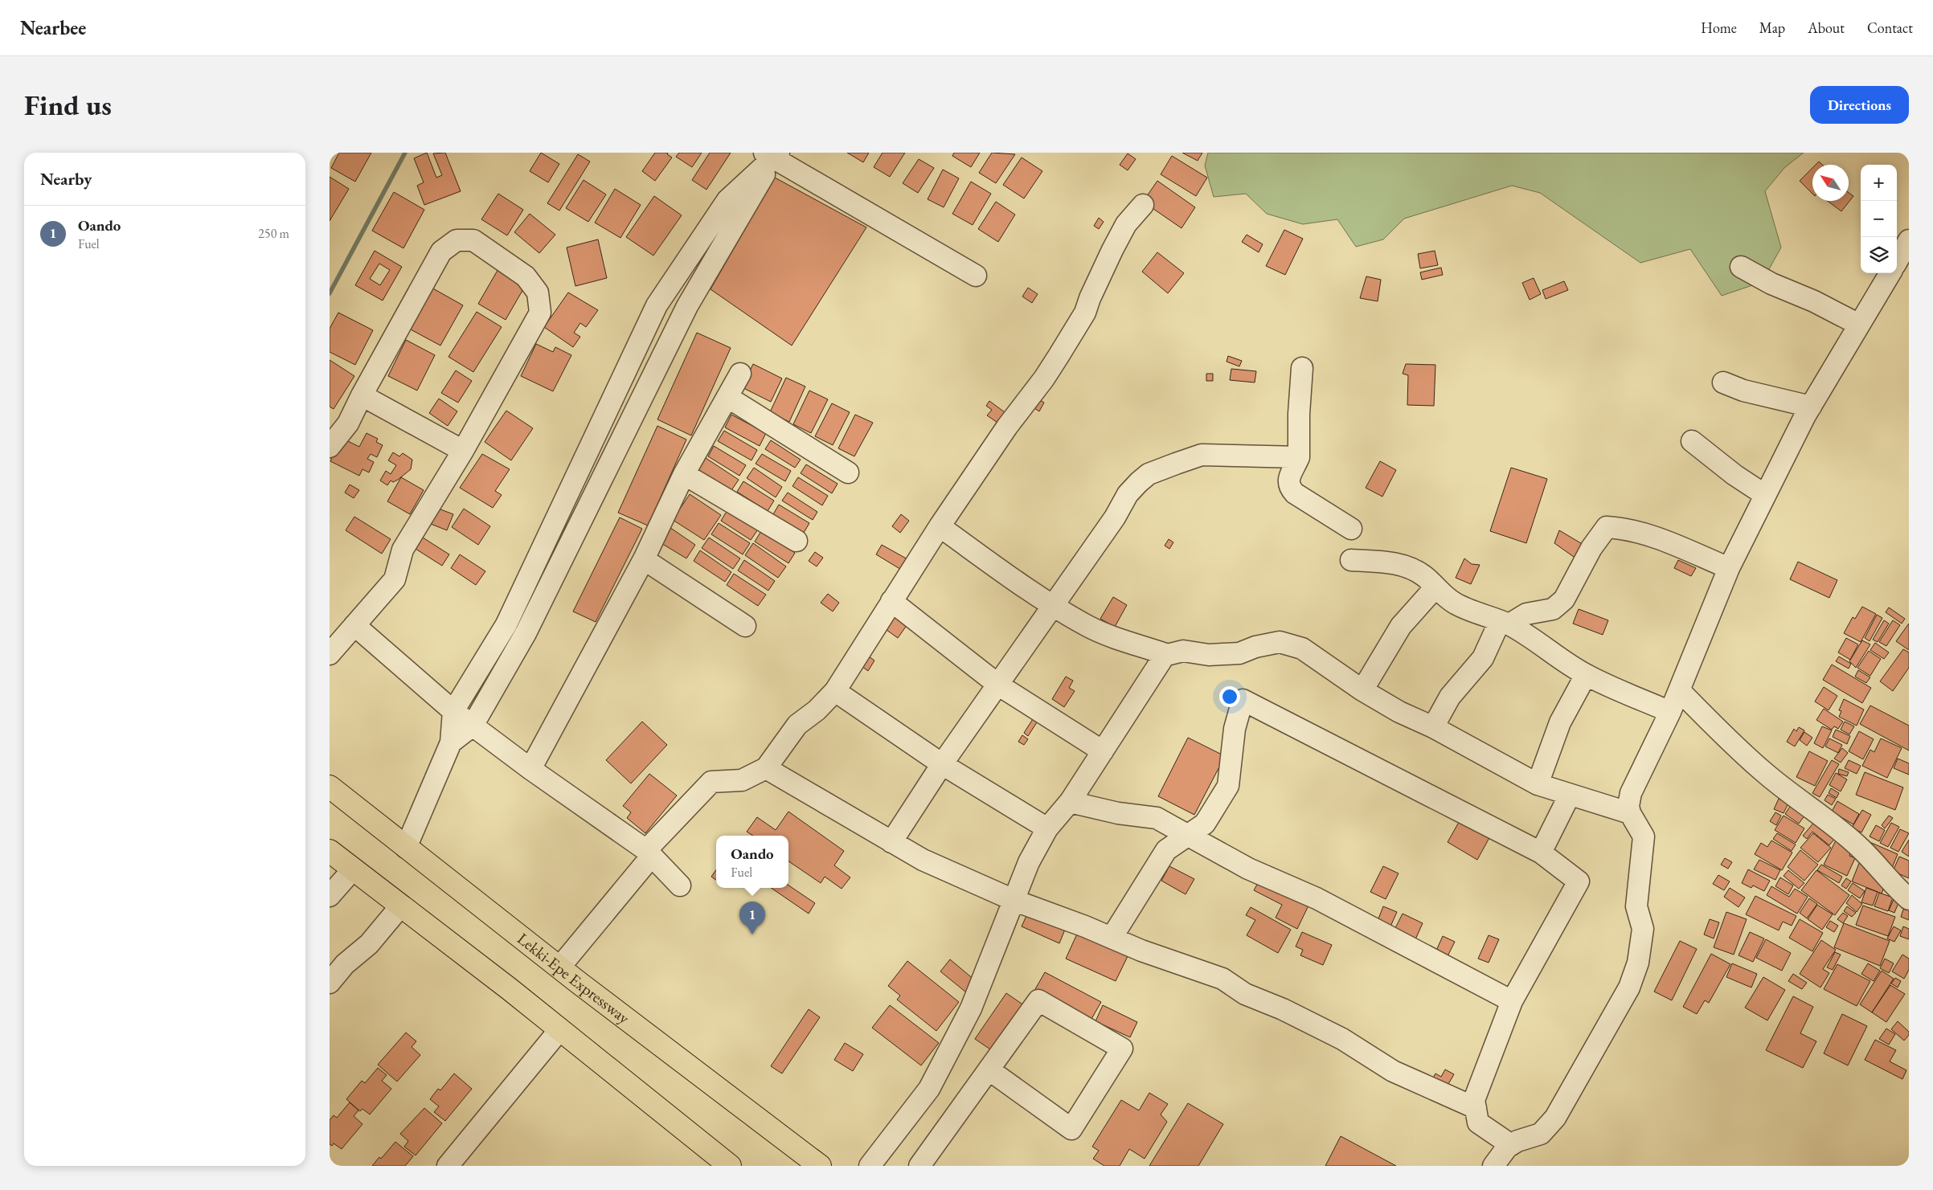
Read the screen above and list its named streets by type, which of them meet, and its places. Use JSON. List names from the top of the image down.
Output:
{
  "streets": {
    "highway": ["Lekki-Epe Expressway"]
  },
  "north": "top left",
  "page": {
    "header": "Nearbee",
    "nav": [
      "Home",
      "Map",
      "About",
      "Contact"
    ],
    "buttons": "Directions",
    "title": "Find us",
    "heading": "Nearby",
    "map_buttons": ["+", "−"],
    "list": [
      {
        "mark": "1",
        "name": "Oando",
        "note": "Fuel",
        "value": "250 m"
      }
    ],
    "popup": ["Oando", "Fuel"],
    "pins": "1"
  }
}
